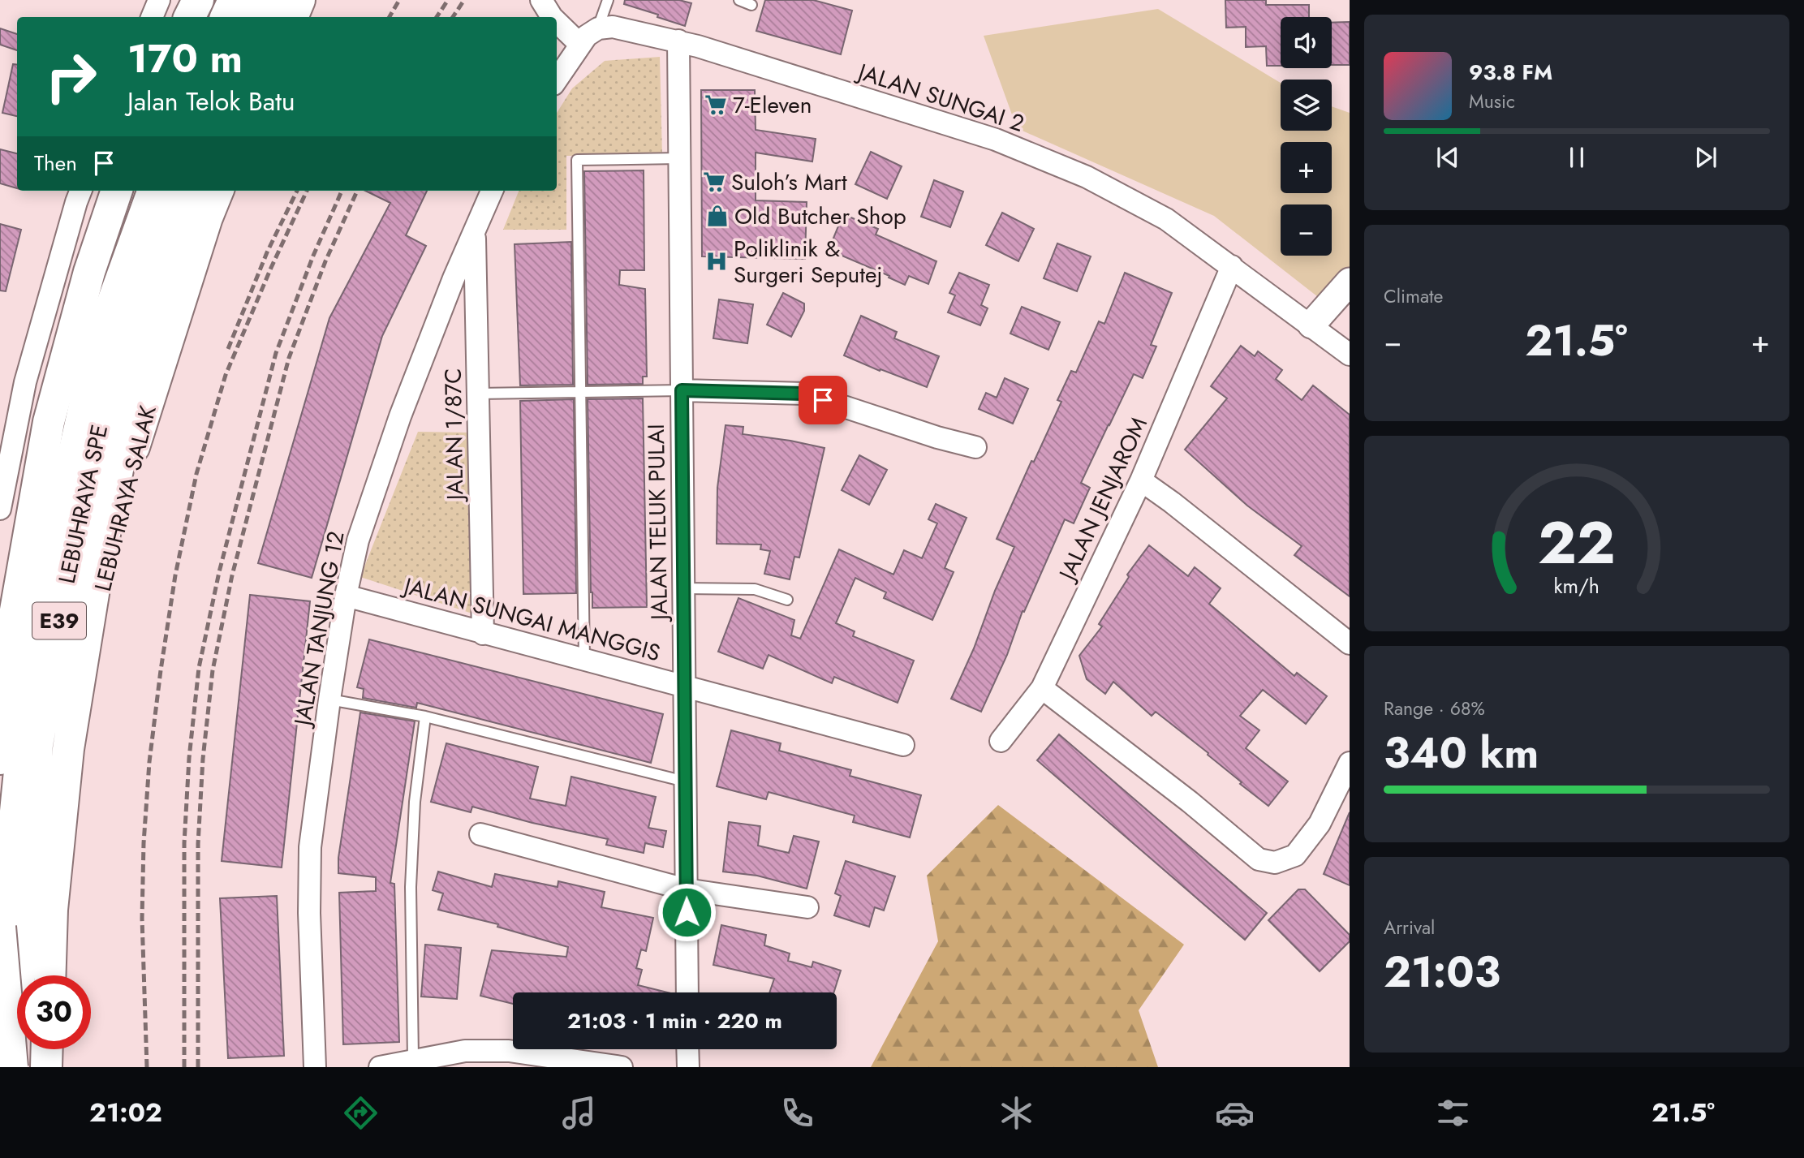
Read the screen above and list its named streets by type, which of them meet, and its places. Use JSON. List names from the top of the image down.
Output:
{
  "streets": {
    "highway": ["LEBUHRAYA SALAK", "LEBUHRAYA SPE", "E39"],
    "street": [
      "JALAN SUNGAI 2",
      "JALAN 1/87C",
      "JALAN JENJAROM",
      "JALAN TELUK PULAI",
      "JALAN SUNGAI MANGGIS",
      "JALAN TANJUNG 12"
    ]
  },
  "crossings": [
    ["JALAN SUNGAI 2", "JALAN JENJAROM"],
    ["JALAN SUNGAI 2", "JALAN TELUK PULAI"],
    ["JALAN 1/87C", "JALAN SUNGAI MANGGIS"],
    ["JALAN 1/87C", "JALAN TANJUNG 12"],
    ["JALAN TELUK PULAI", "JALAN SUNGAI MANGGIS"],
    ["JALAN SUNGAI MANGGIS", "JALAN TANJUNG 12"]
  ],
  "places": {
    "supermarket": ["7-Eleven", "Suloh’s Mart"],
    "shop": ["Old Butcher Shop"],
    "hospital": ["Poliklinik & Surgeri Seputej"]
  },
  "page": {
    "map_buttons": ["+", "−"],
    "turn": ["170 m", "Jalan Telok Batu"],
    "song": ["93.8 FM", "Music"],
    "then": "Then",
    "tile": [
      "Climate",
      ["Range · 68%", "340 km"],
      ["Arrival", "21:03"]
    ],
    "heat": ["−", "21.5°", "+"],
    "limit": "30",
    "trip": "21:03 · 1 min · 220 m",
    "tabs": ["21:02", "21.5°"],
    "gauge": ["22", "km/h"]
  }
}
